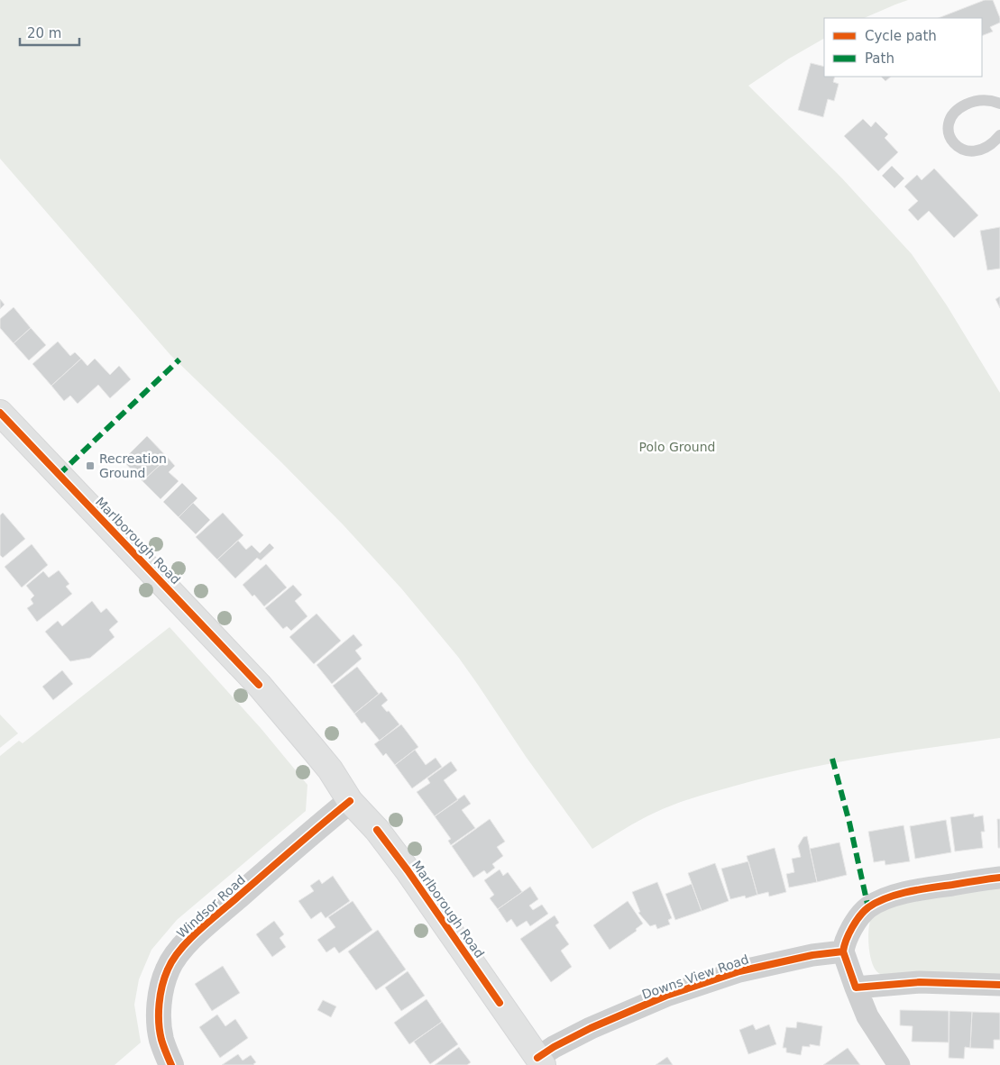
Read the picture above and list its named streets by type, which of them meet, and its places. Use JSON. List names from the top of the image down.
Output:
{
  "streets": {
    "main road": ["Marlborough Road"],
    "street": ["Windsor Road", "Downs View Road"]
  },
  "crossings": [
    ["Marlborough Road", "Windsor Road"],
    ["Marlborough Road", "Downs View Road"]
  ],
  "parks": ["Polo Ground"],
  "places": {
    "transit": ["Recreation Ground"]
  },
  "legend": ["Cycle path", "Path"],
  "scale_bar": "20 m"
}
